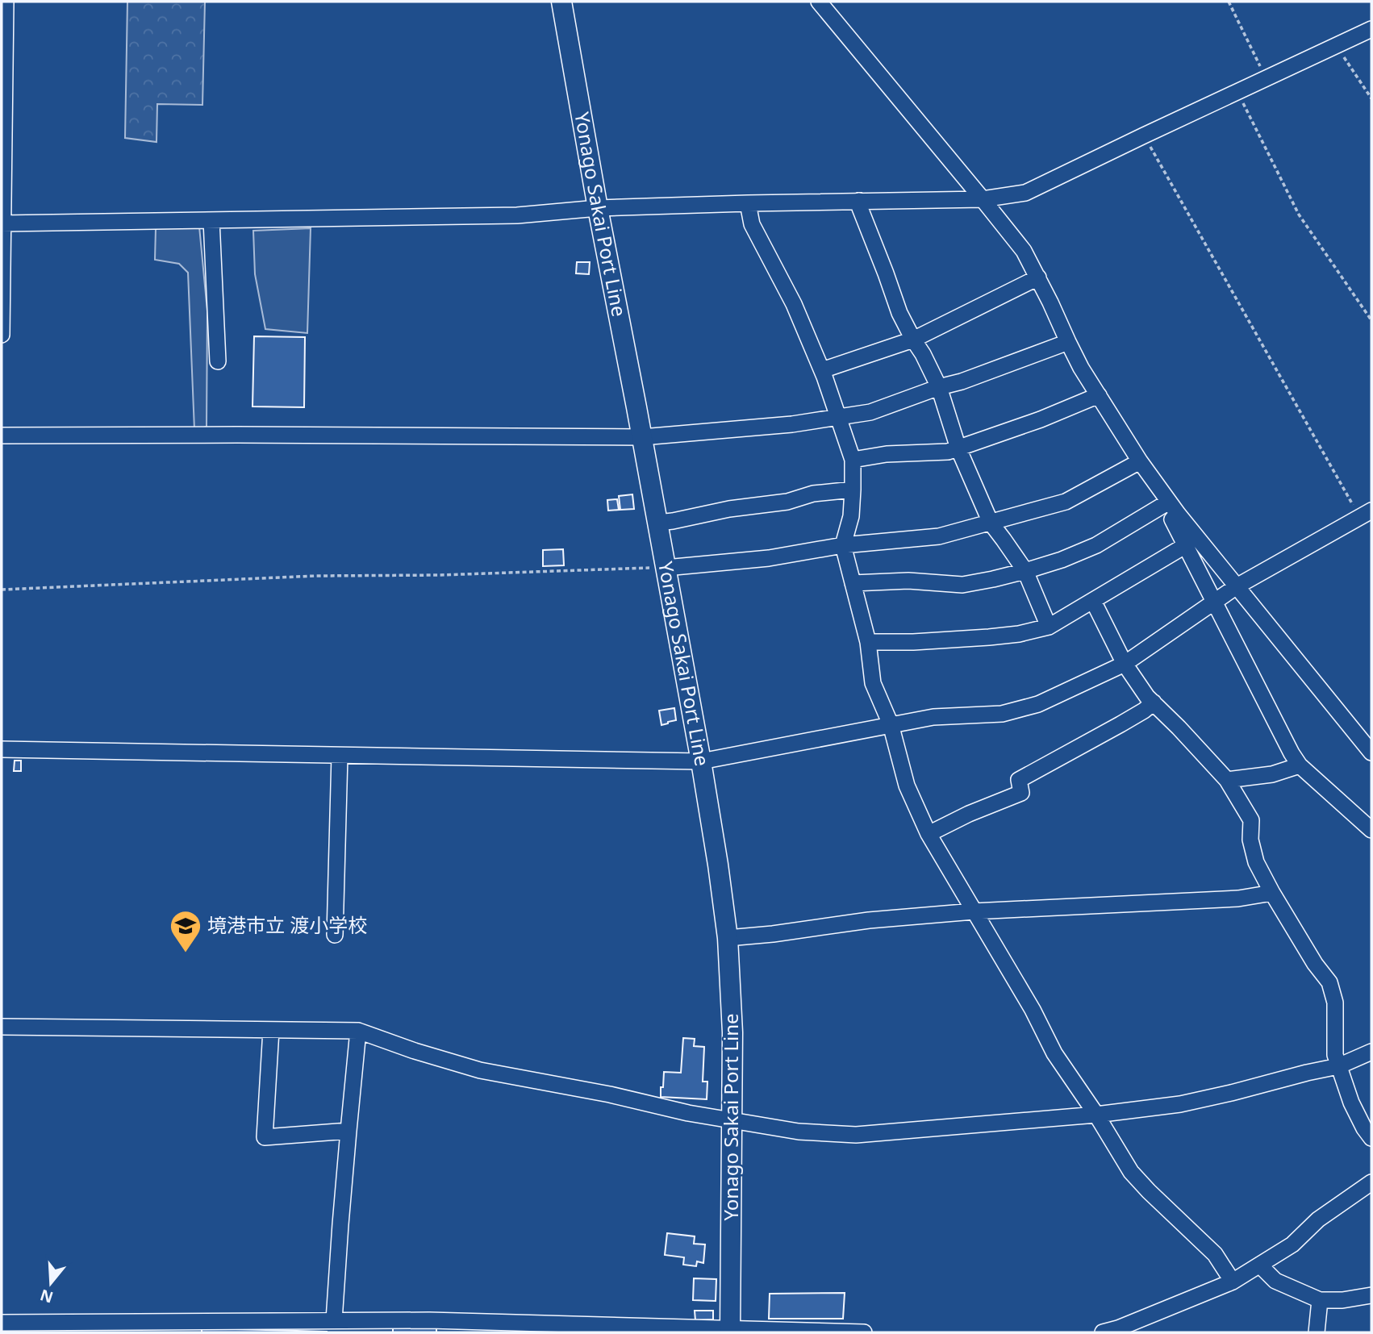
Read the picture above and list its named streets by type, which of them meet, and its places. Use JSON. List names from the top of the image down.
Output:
{
  "streets": {
    "main road": ["Yonago Sakai Port Line"]
  },
  "places": {
    "school or university": ["境港市立 渡小学校"]
  },
  "north": "bottom"
}
